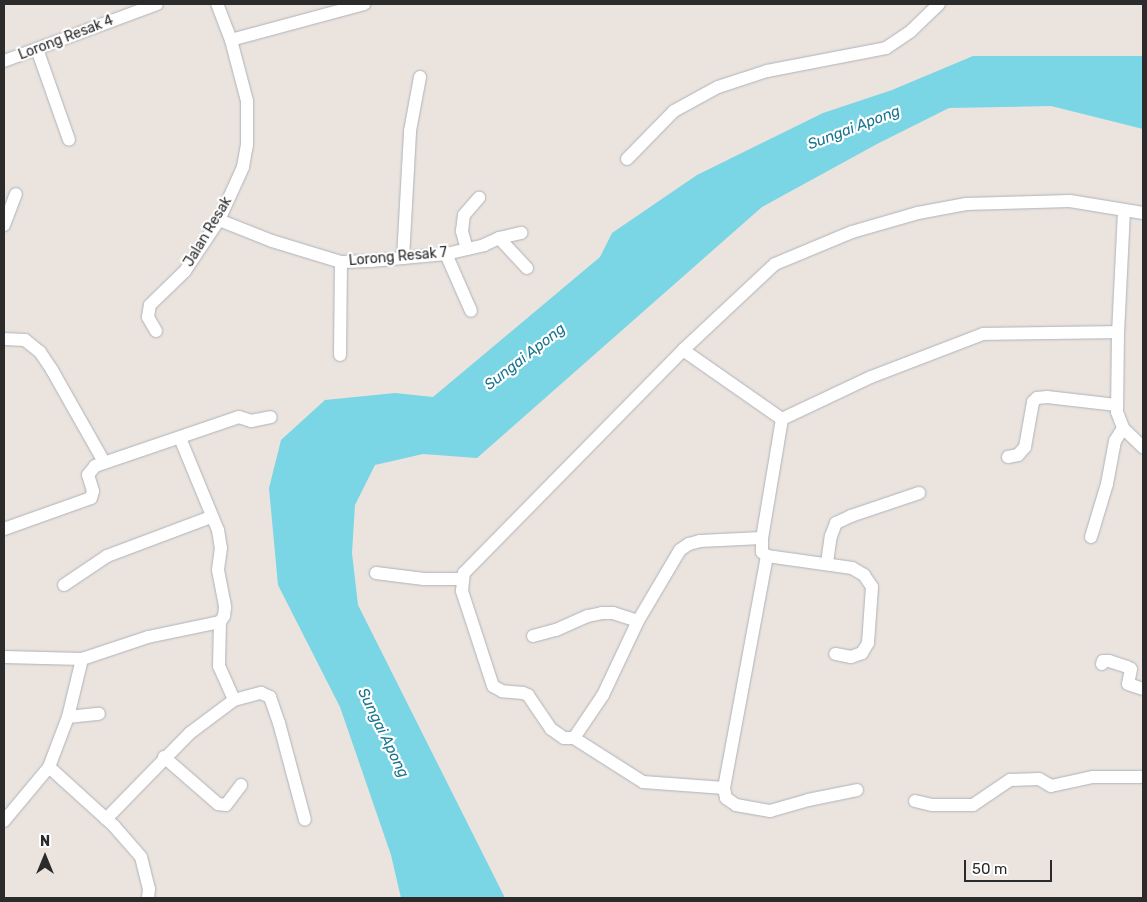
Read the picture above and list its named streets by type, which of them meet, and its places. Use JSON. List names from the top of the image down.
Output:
{
  "streets": {
    "street": ["Lorong Resak 4", "Jalan Resak", "Lorong Resak 7"]
  },
  "crossings": [
    ["Jalan Resak", "Lorong Resak 7"]
  ],
  "water": ["Sungai Apong"],
  "scale_bar": "50 m",
  "north": "top"
}
